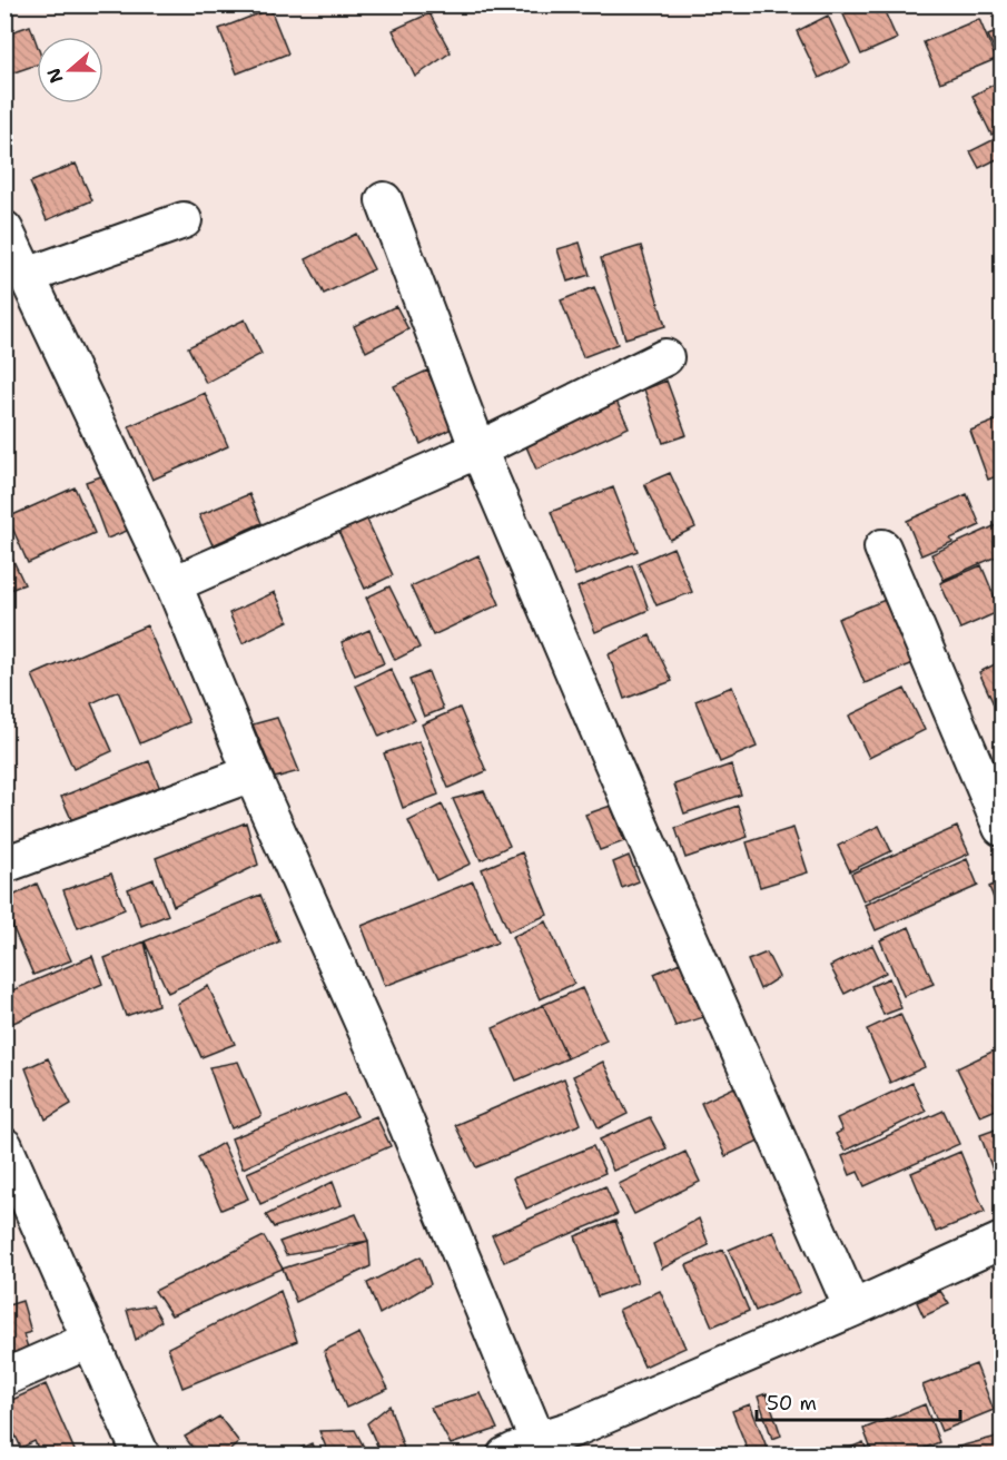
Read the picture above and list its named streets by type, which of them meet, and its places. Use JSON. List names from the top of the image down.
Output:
{
  "scale_bar": "50 m",
  "north": "left"
}
